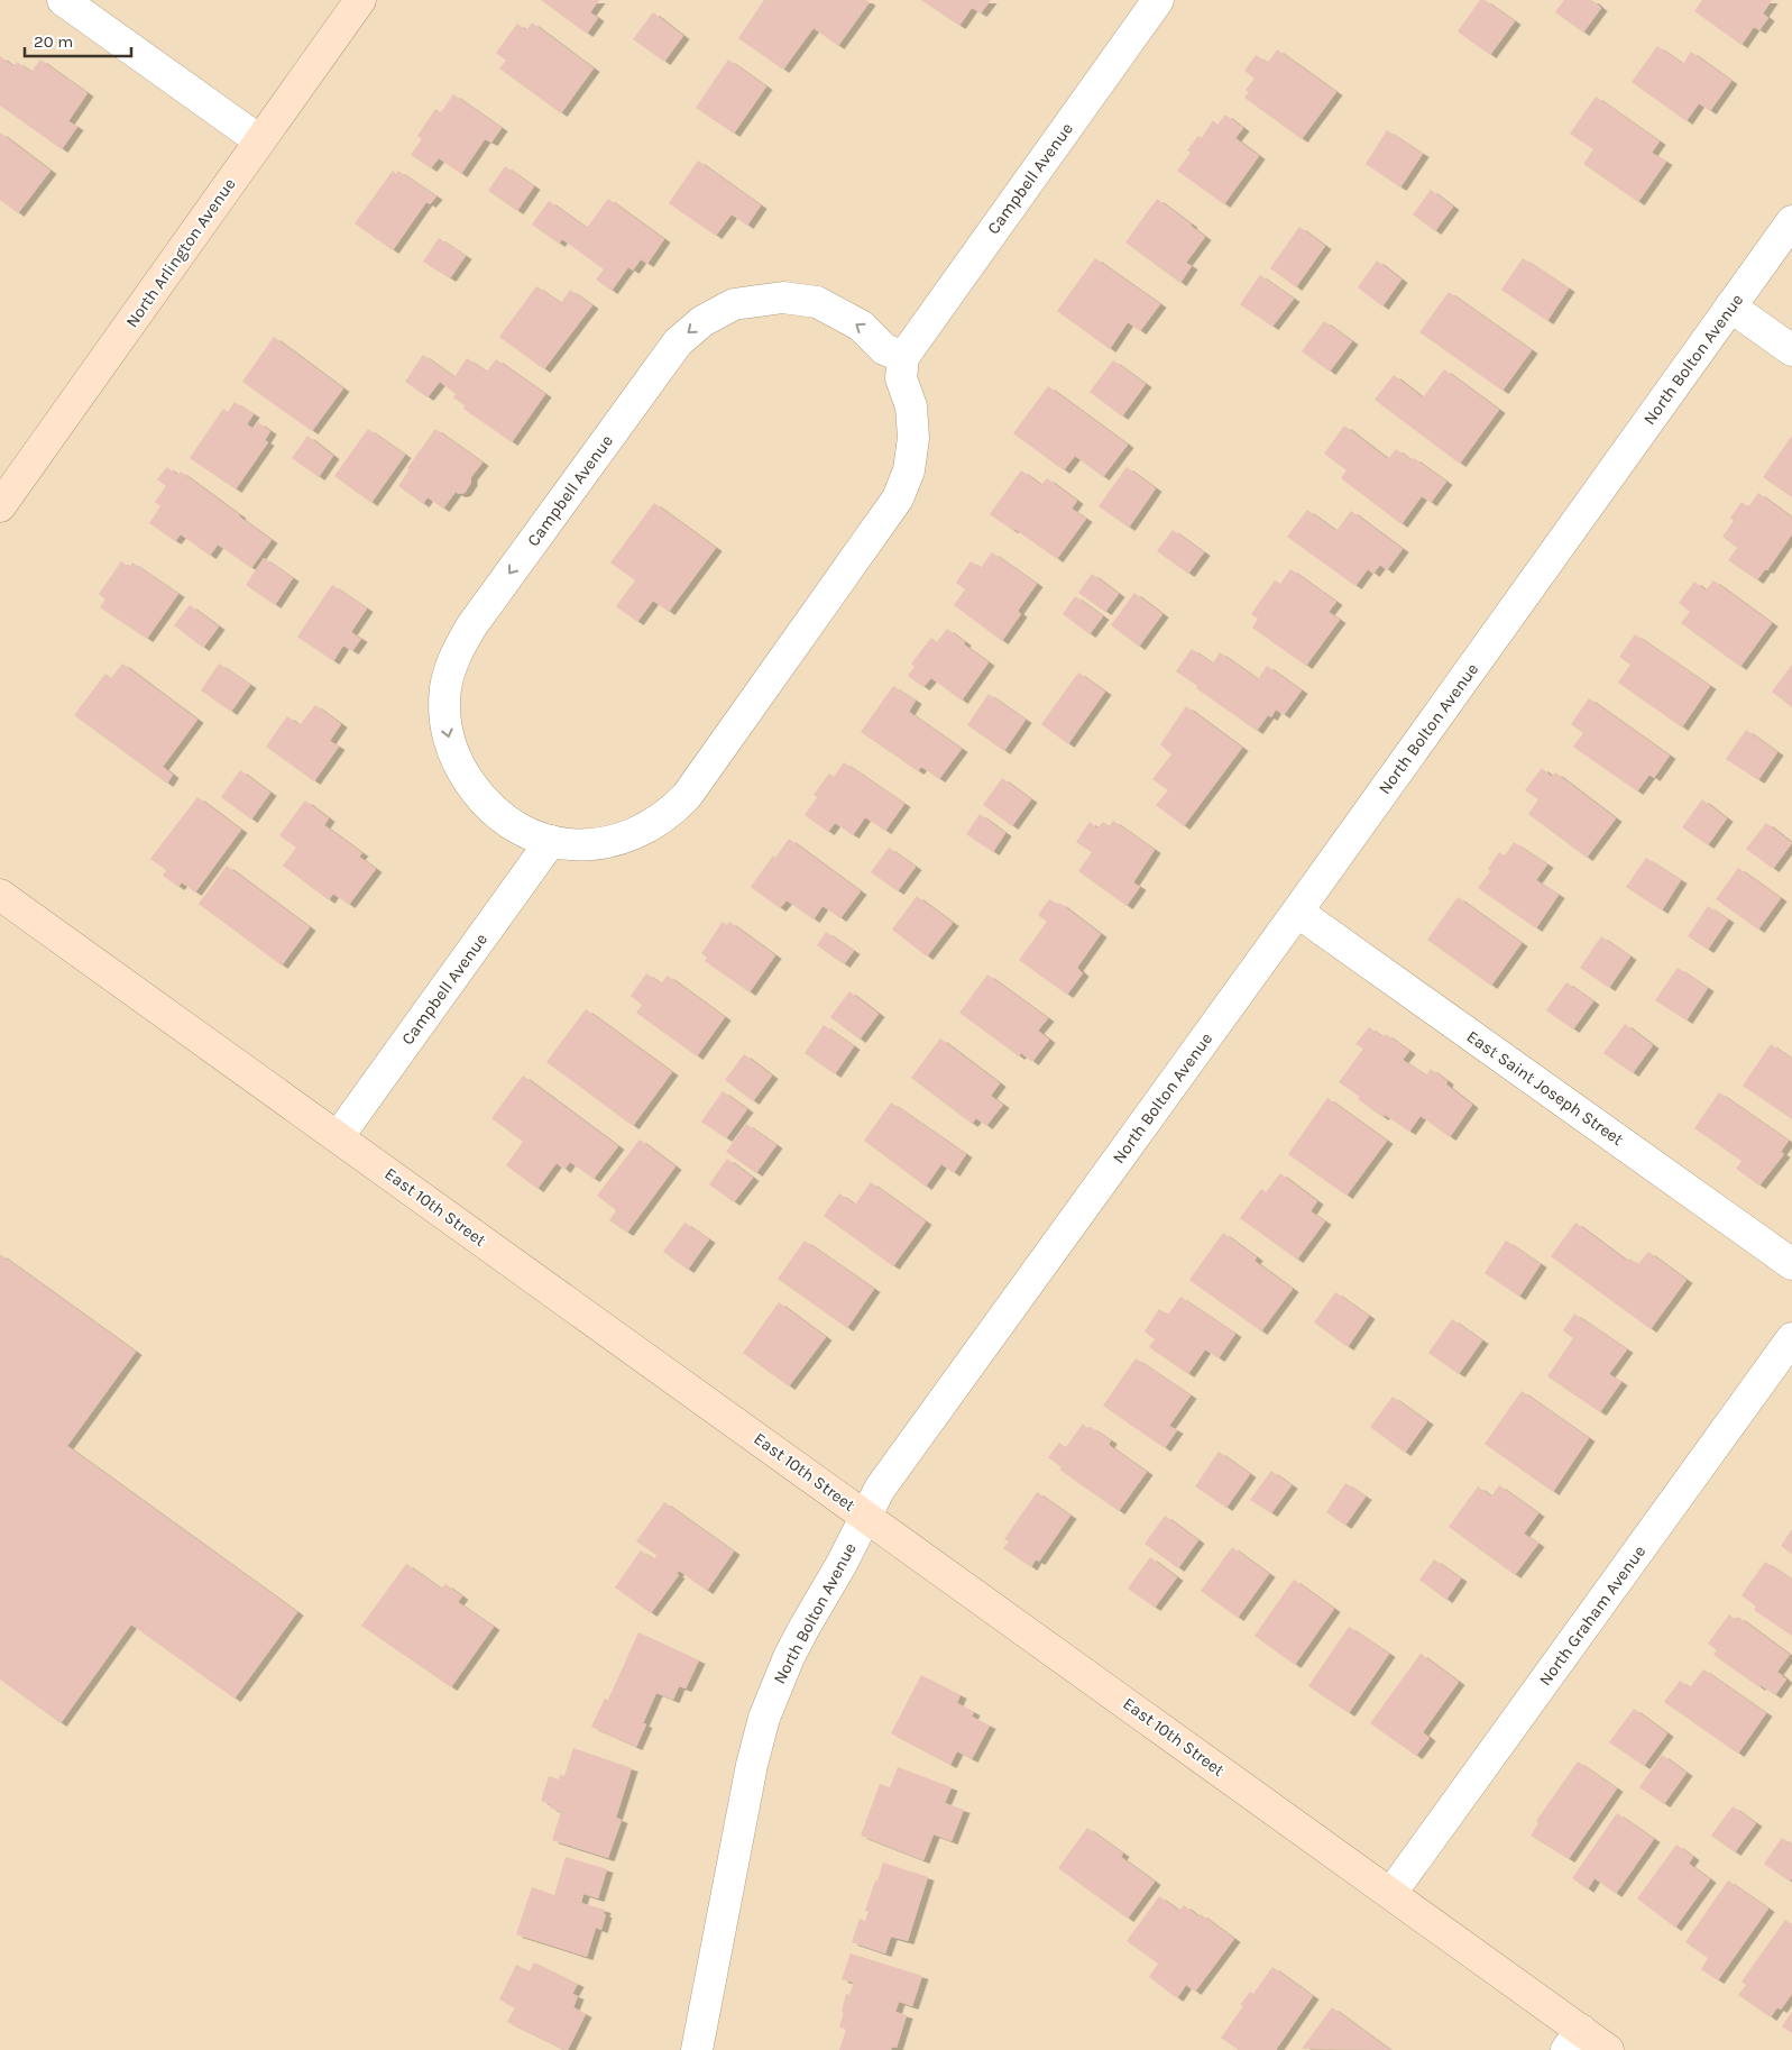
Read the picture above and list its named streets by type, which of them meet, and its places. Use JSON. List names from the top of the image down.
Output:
{
  "streets": {
    "main road": ["North Arlington Avenue", "East 10th Street"],
    "street": [
      "Campbell Avenue",
      "North Bolton Avenue",
      "East Saint Joseph Street",
      "North Graham Avenue"
    ]
  },
  "crossings": [
    ["Campbell Avenue", "East 10th Street"],
    ["North Bolton Avenue", "East Saint Joseph Street"],
    ["North Bolton Avenue", "East 10th Street"],
    ["East 10th Street", "North Graham Avenue"]
  ],
  "scale_bar": "20 m"
}
